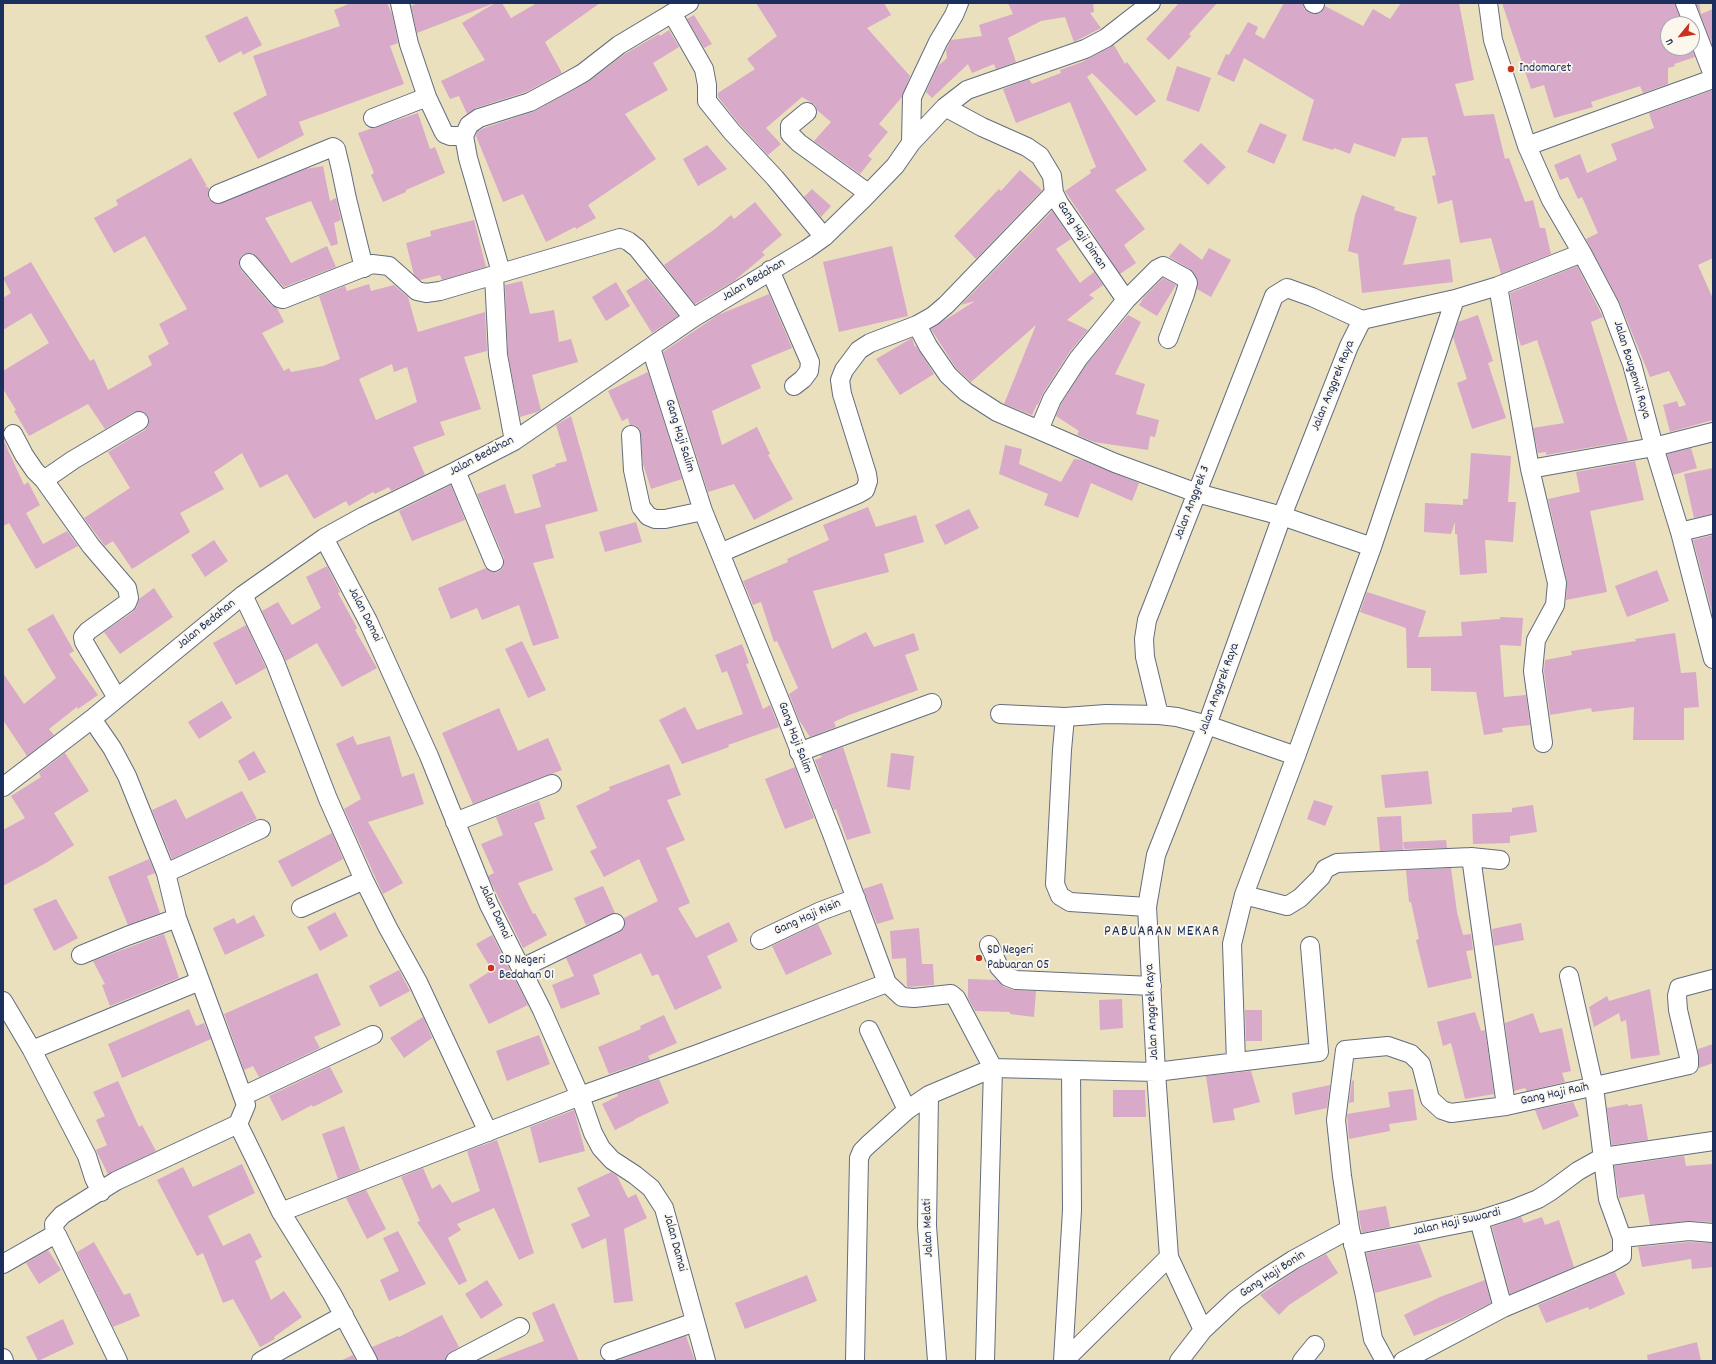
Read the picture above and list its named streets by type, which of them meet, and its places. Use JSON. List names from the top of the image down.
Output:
{
  "streets": {
    "street": [
      "Gang Haji Diman",
      "Jalan Bedahan",
      "Jalan Bougenvil Raya",
      "Jalan Anggrek Raya",
      "Gang Haji Salim",
      "Jalan Anggrek 3",
      "Jalan Damai",
      "Gang Haji Risin",
      "Gang Haji Raih",
      "Jalan Haji Suwardi",
      "Jalan Melati",
      "Gang Haji Bonin"
    ]
  },
  "crossings": [
    ["Gang Haji Diman", "Jalan Bedahan"],
    ["Jalan Bedahan", "Gang Haji Salim"],
    ["Jalan Bedahan", "Jalan Damai"],
    ["Jalan Anggrek Raya", "Jalan Anggrek 3"],
    ["Gang Haji Salim", "Gang Haji Risin"],
    ["Gang Haji Raih", "Jalan Haji Suwardi"],
    ["Gang Haji Raih", "Gang Haji Bonin"],
    ["Jalan Haji Suwardi", "Gang Haji Bonin"]
  ],
  "districts": ["PABUARAN MEKAR"],
  "places": ["Indomaret", "SD Negeri Pabuaran 05", "SD Negeri Bedahan 01"],
  "north": "bottom left"
}
